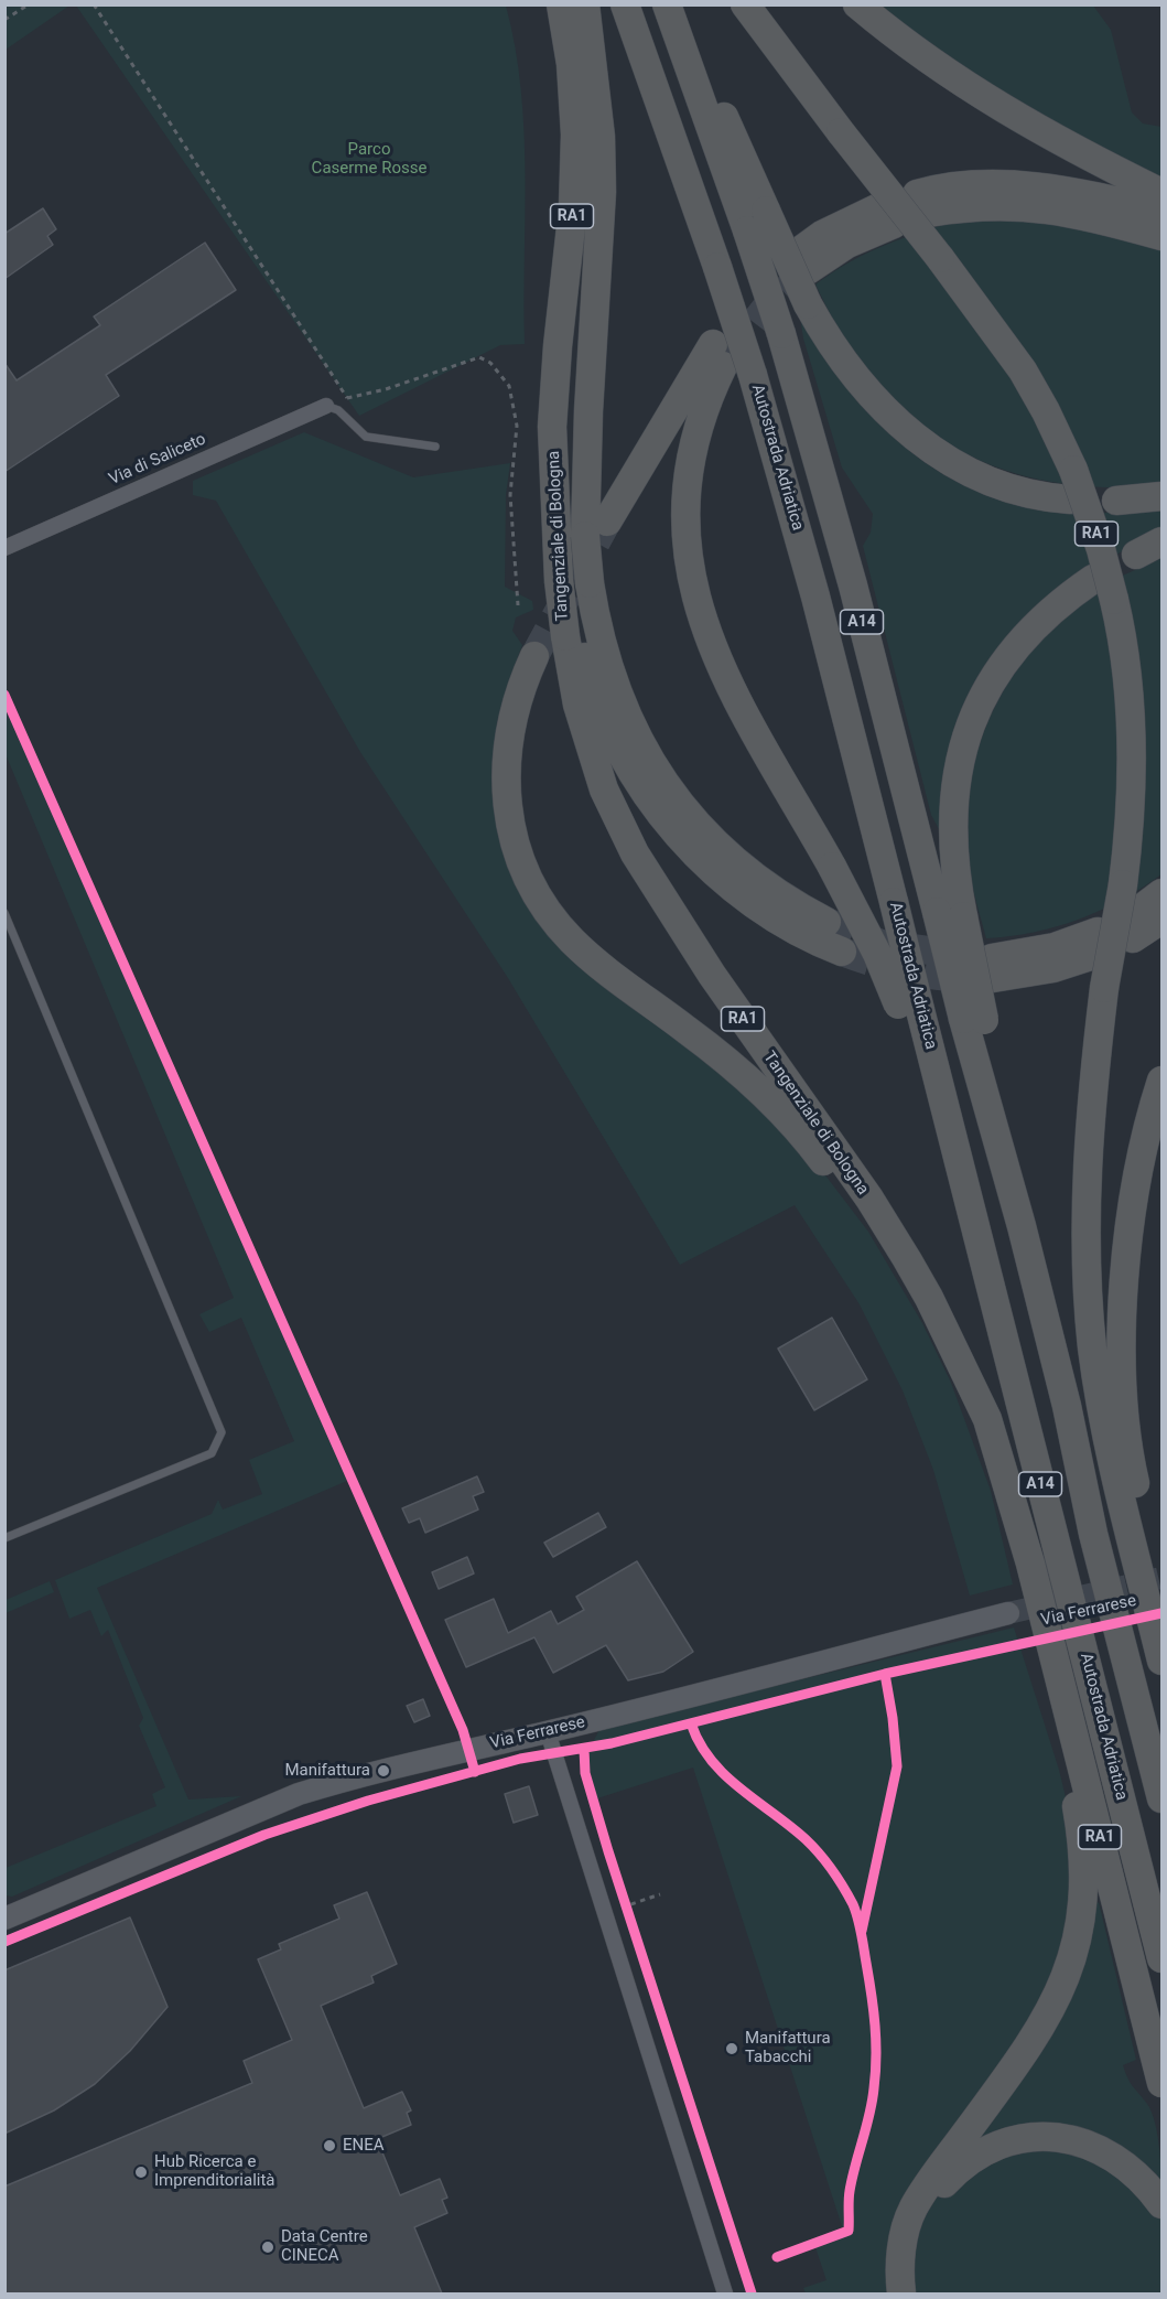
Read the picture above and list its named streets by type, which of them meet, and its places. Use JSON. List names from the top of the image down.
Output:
{
  "streets": {
    "highway": [
      "RA1",
      "Autostrada Adriatica",
      "Tangenziale di Bologna",
      "A14"
    ],
    "main road": ["Via Ferrarese"],
    "street": ["Via di Saliceto"]
  },
  "parks": ["Parco Caserme Rosse"],
  "places": [
    "Manifattura",
    "Manifattura Tabacchi",
    "ENEA",
    "Hub Ricerca e Imprenditorialità",
    "Data Centre CINECA"
  ]
}
